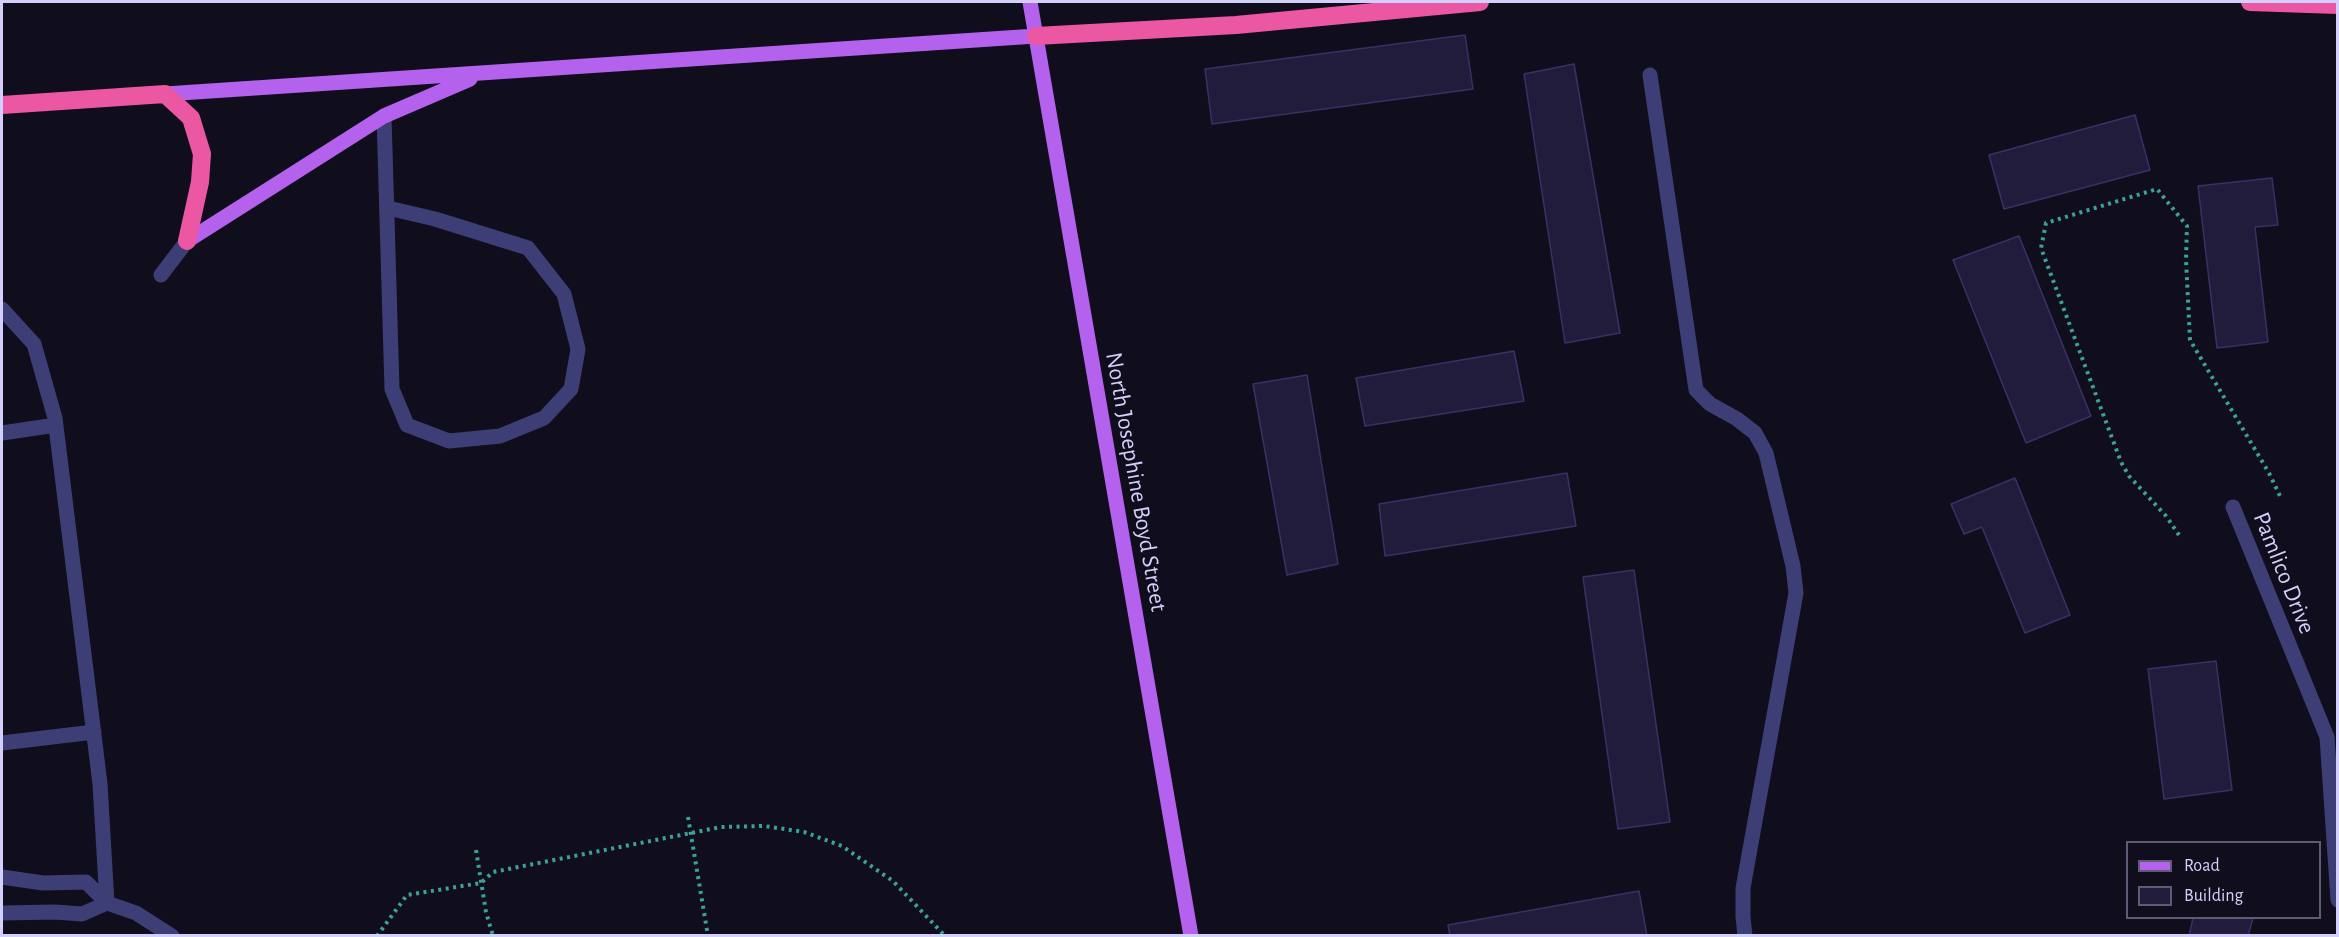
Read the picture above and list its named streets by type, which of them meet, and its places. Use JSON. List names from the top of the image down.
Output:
{
  "streets": {
    "main road": ["North Josephine Boyd Street"],
    "street": ["Pamlico Drive"]
  },
  "legend": ["Road", "Building"]
}
